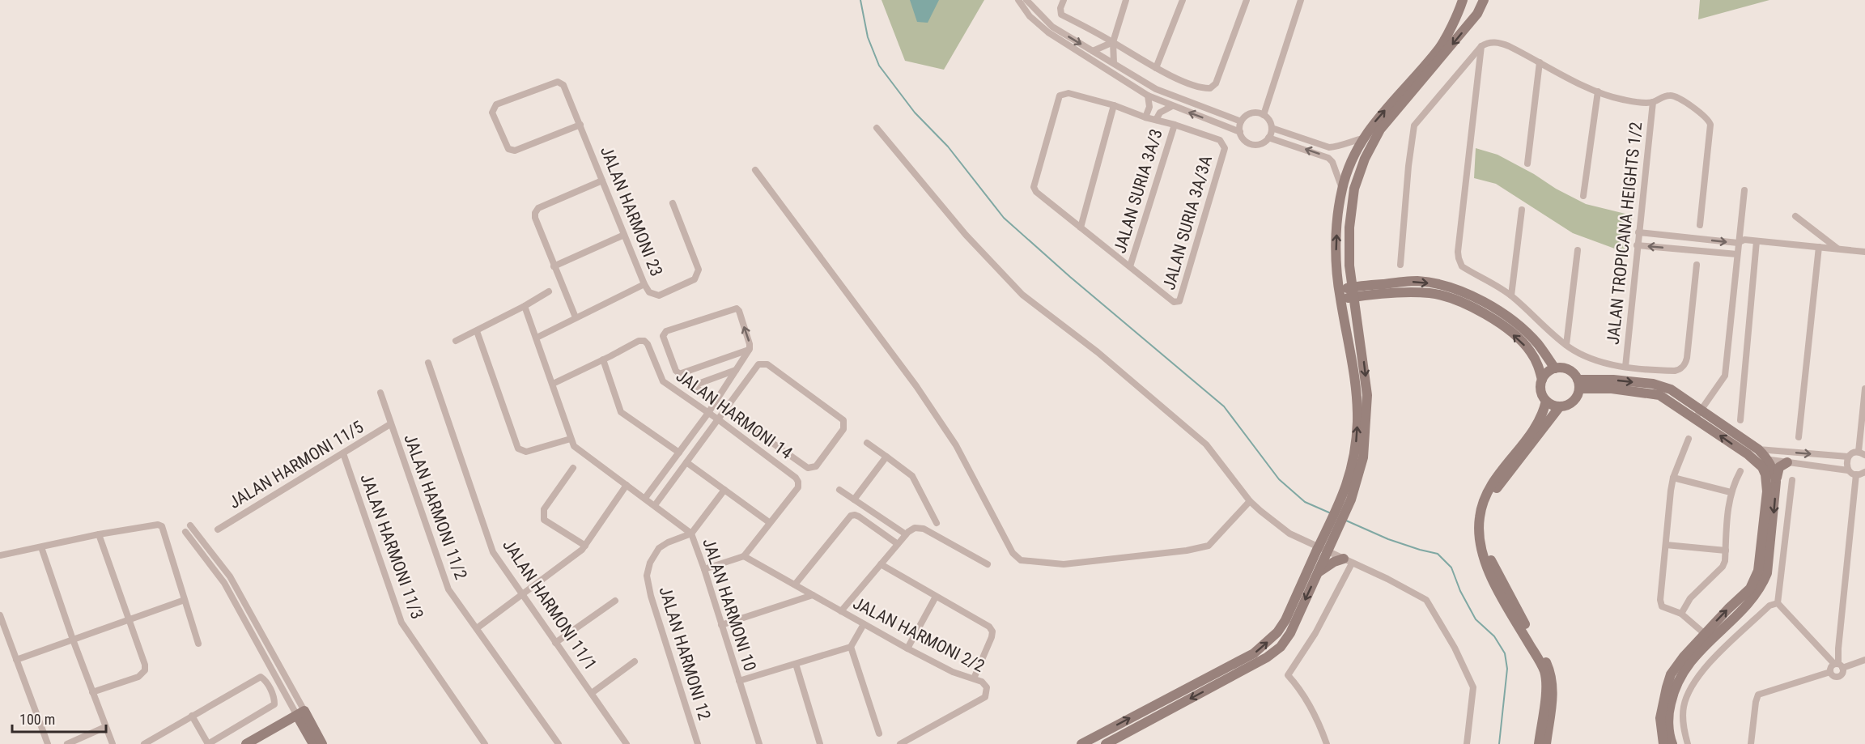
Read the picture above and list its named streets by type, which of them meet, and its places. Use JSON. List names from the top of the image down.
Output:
{
  "streets": {
    "street": [
      "JALAN SURIA 3A/3",
      "JALAN HARMONI 23",
      "JALAN SURIA 3A/3A",
      "JALAN TROPICANA HEIGHTS 1/2",
      "JALAN HARMONI 14",
      "JALAN HARMONI 11/5",
      "JALAN HARMONI 11/2",
      "JALAN HARMONI 11/3",
      "JALAN HARMONI 11/1",
      "JALAN HARMONI 10",
      "JALAN HARMONI 2/2",
      "JALAN HARMONI 12"
    ]
  },
  "crossings": [
    ["JALAN SURIA 3A/3", "JALAN SURIA 3A/3A"],
    ["JALAN HARMONI 11/5", "JALAN HARMONI 11/2"],
    ["JALAN HARMONI 11/5", "JALAN HARMONI 11/3"],
    ["JALAN HARMONI 10", "JALAN HARMONI 12"]
  ],
  "scale_bar": "100 m"
}
